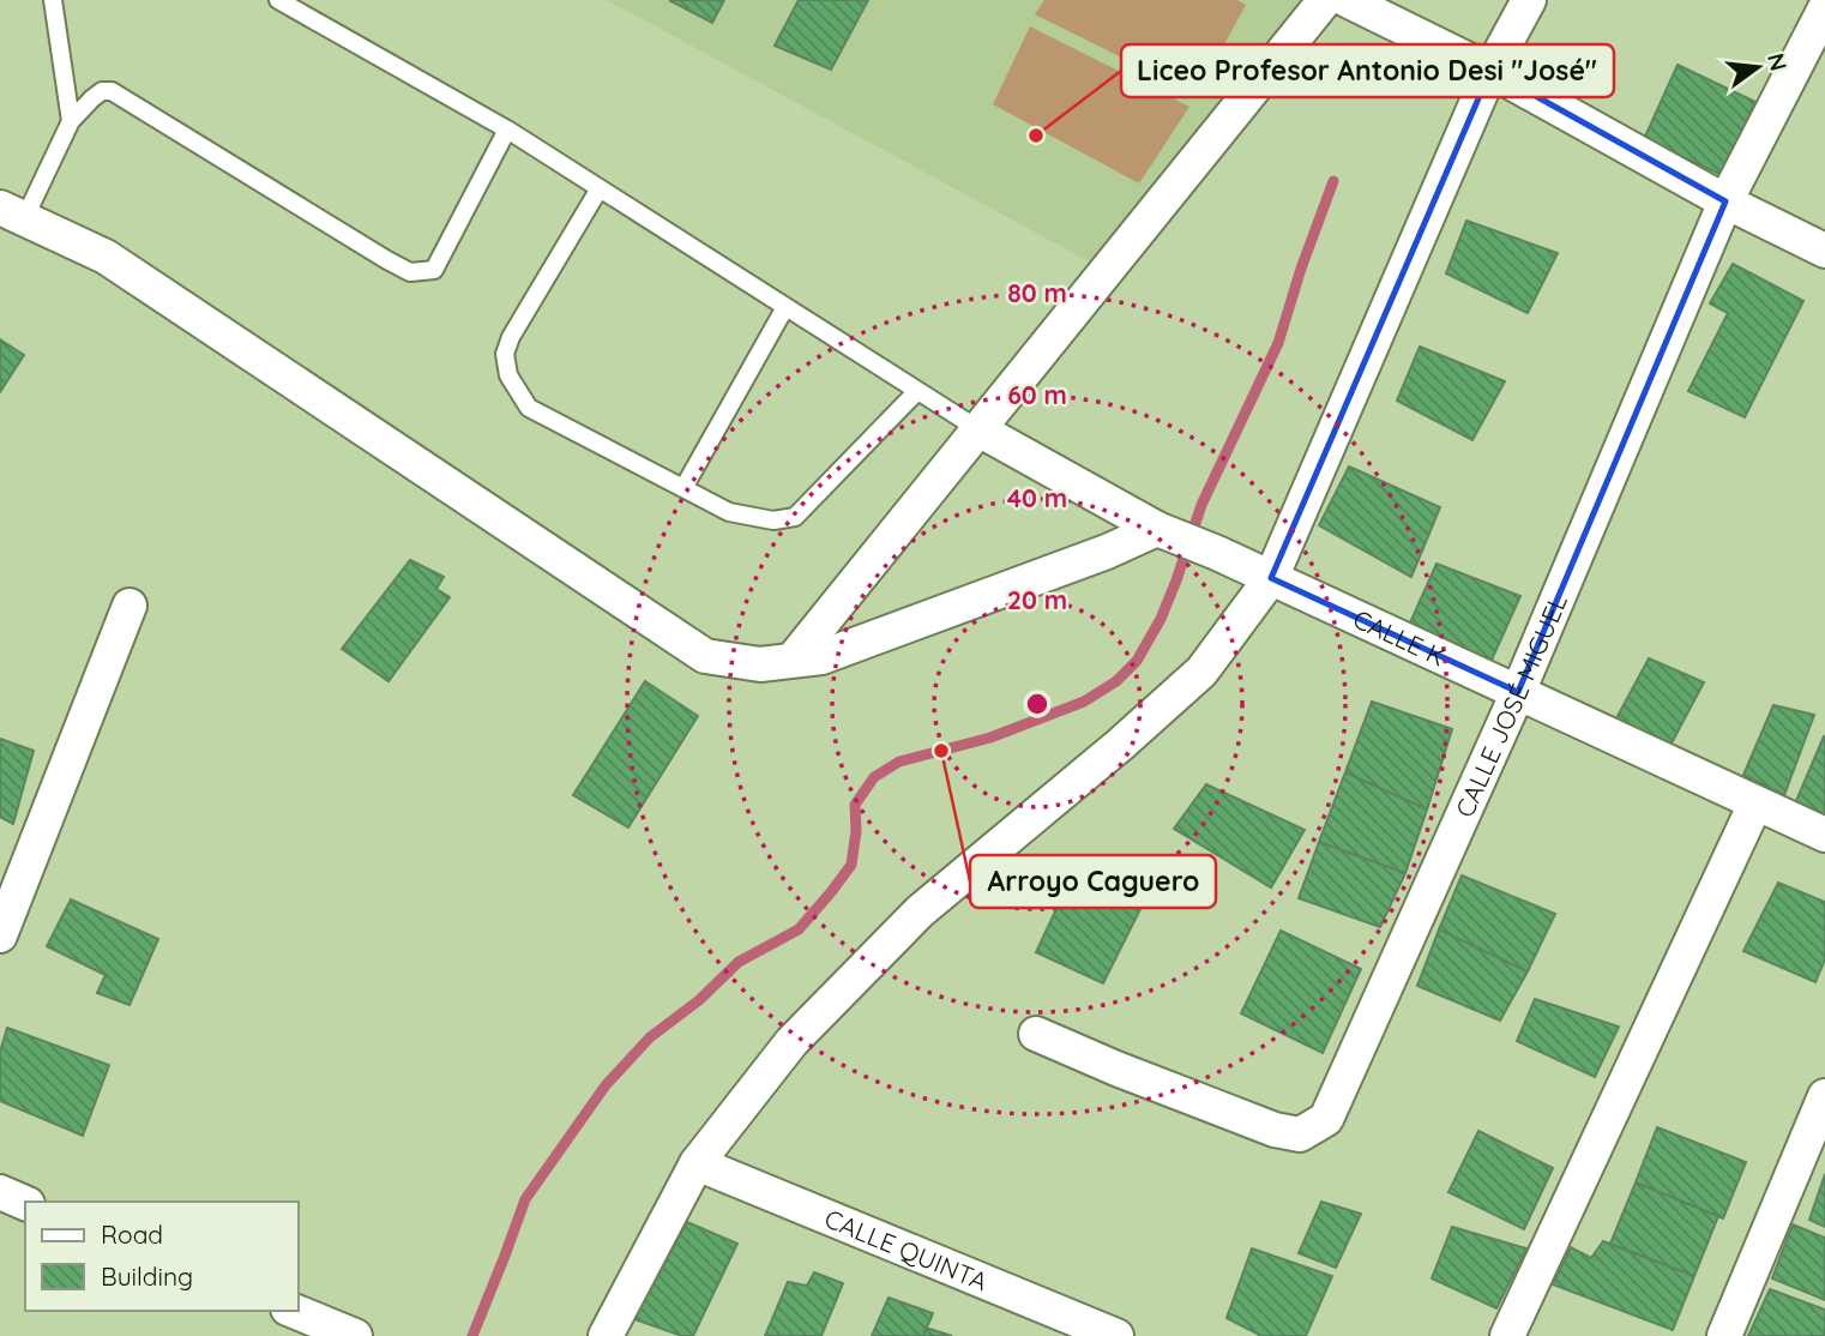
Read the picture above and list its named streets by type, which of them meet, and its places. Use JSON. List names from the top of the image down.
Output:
{
  "streets": {
    "street": ["CALLE K", "CALLE JOSÉ MIGUEL", "CALLE QUINTA"]
  },
  "crossings": [
    ["CALLE K", "CALLE JOSÉ MIGUEL"]
  ],
  "places": ["Liceo Profesor Antonio Desi \"José\"", "Arroyo Caguero"],
  "legend": ["Road", "Building"],
  "north": "right",
  "rings": [
    "80 m",
    "60 m",
    "40 m",
    "20 m"
  ]
}
